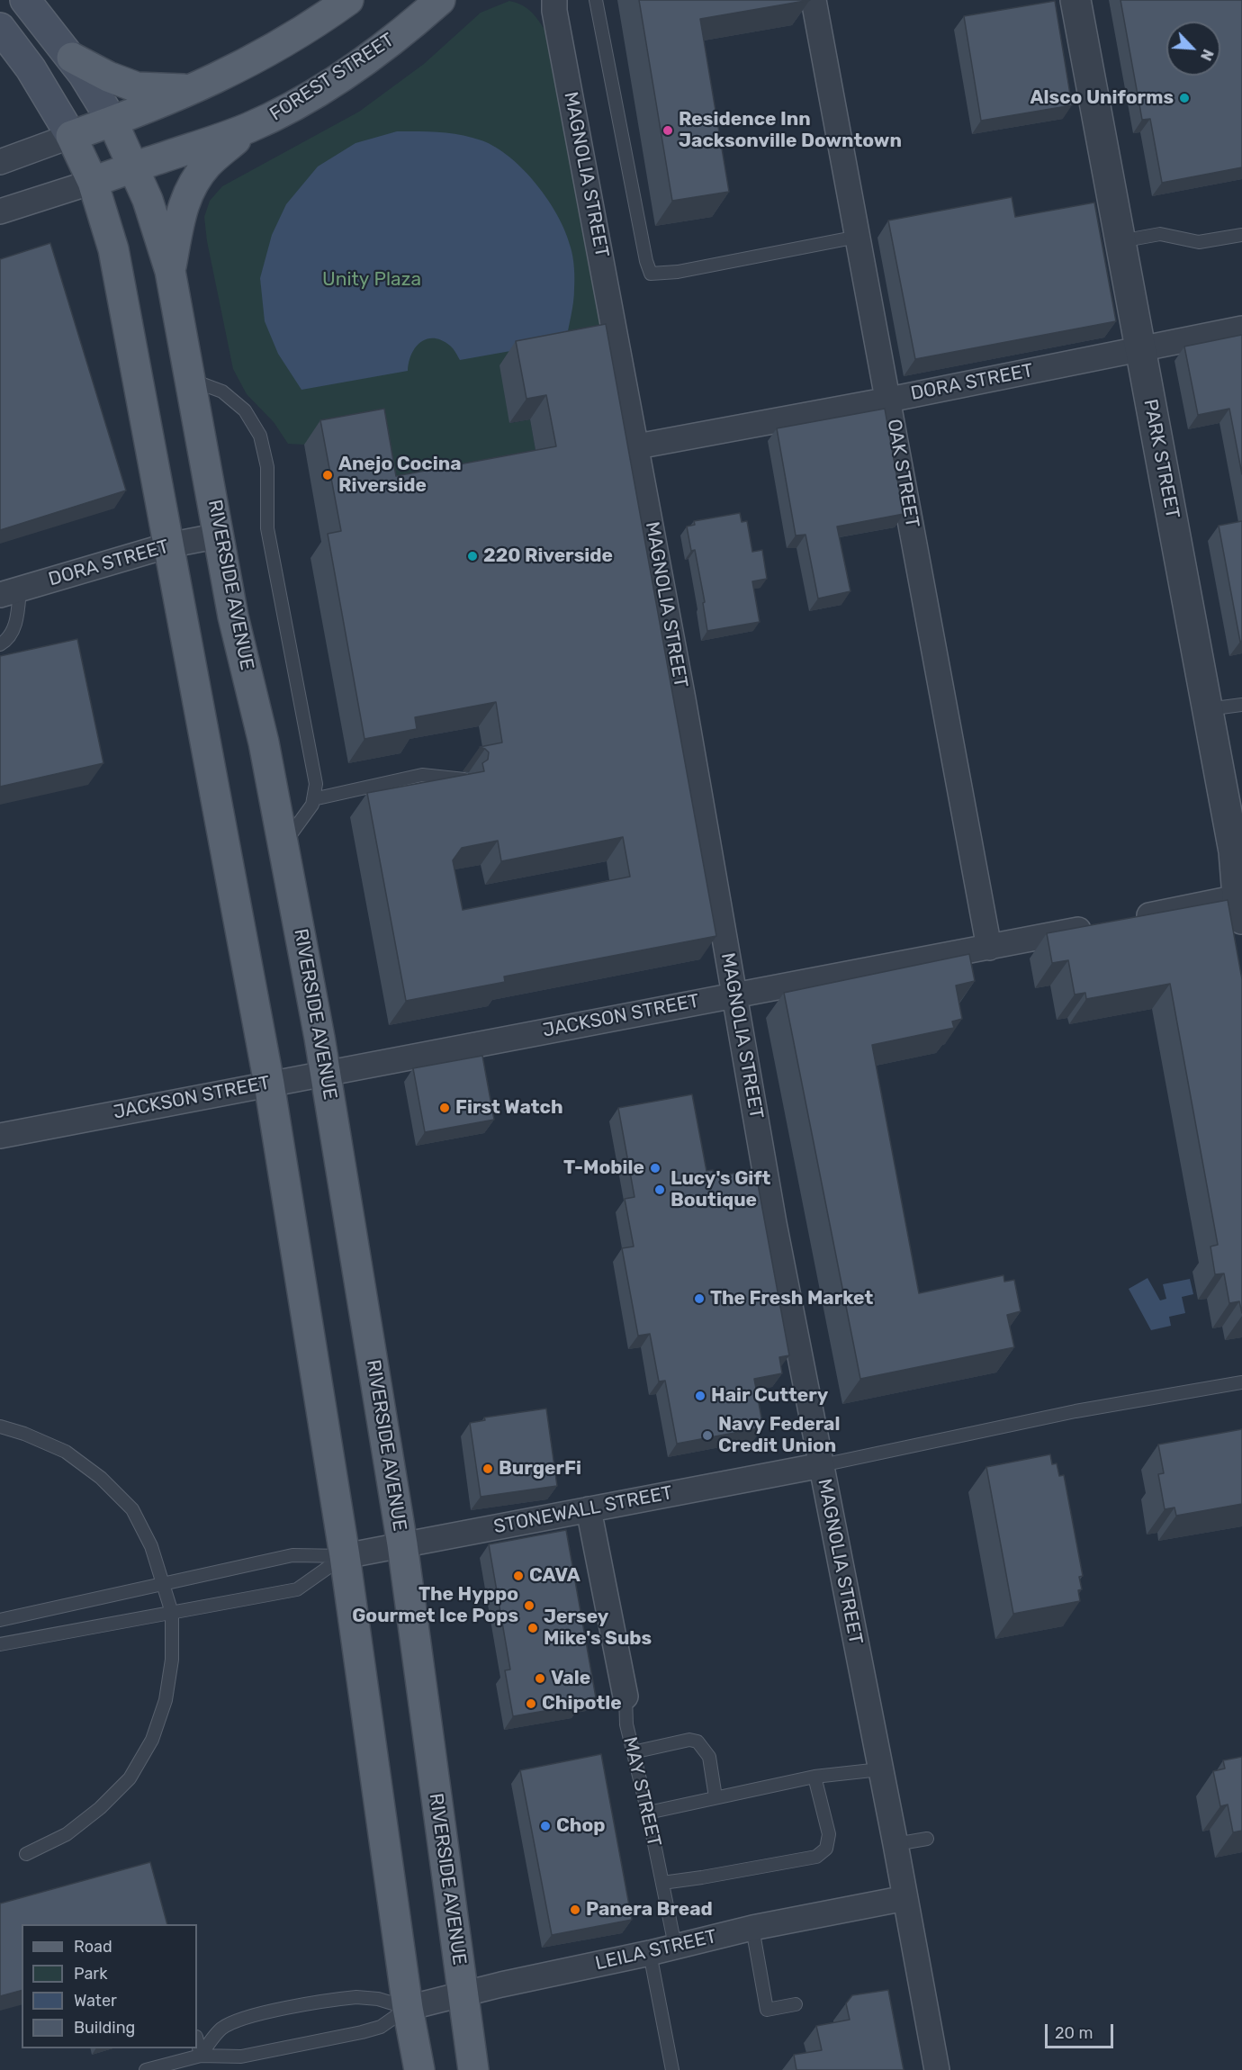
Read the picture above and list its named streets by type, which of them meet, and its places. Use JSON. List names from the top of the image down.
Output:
{
  "streets": {
    "main road": ["FOREST STREET", "RIVERSIDE AVENUE"],
    "street": [
      "MAGNOLIA STREET",
      "DORA STREET",
      "PARK STREET",
      "OAK STREET",
      "JACKSON STREET",
      "STONEWALL STREET",
      "MAY STREET",
      "LEILA STREET"
    ]
  },
  "crossings": [
    ["FOREST STREET", "RIVERSIDE AVENUE"],
    ["MAGNOLIA STREET", "DORA STREET"],
    ["MAGNOLIA STREET", "JACKSON STREET"],
    ["MAGNOLIA STREET", "STONEWALL STREET"],
    ["MAGNOLIA STREET", "LEILA STREET"],
    ["DORA STREET", "PARK STREET"],
    ["DORA STREET", "OAK STREET"],
    ["DORA STREET", "RIVERSIDE AVENUE"],
    ["PARK STREET", "JACKSON STREET"],
    ["OAK STREET", "JACKSON STREET"],
    ["RIVERSIDE AVENUE", "JACKSON STREET"],
    ["RIVERSIDE AVENUE", "STONEWALL STREET"],
    ["RIVERSIDE AVENUE", "LEILA STREET"],
    ["STONEWALL STREET", "MAY STREET"],
    ["MAY STREET", "LEILA STREET"]
  ],
  "parks": ["Unity Plaza"],
  "places": [
    "Alsco Uniforms",
    "Residence Inn Jacksonville Downtown",
    "Anejo Cocina Riverside",
    "220 Riverside",
    "First Watch",
    "T-Mobile",
    "Lucy's Gift Boutique",
    "The Fresh Market",
    "Hair Cuttery",
    "Navy Federal Credit Union",
    "BurgerFi",
    "CAVA",
    "The Hyppo Gourmet Ice Pops",
    "Jersey Mike's Subs",
    "Vale",
    "Chipotle",
    "Chop",
    "Panera Bread"
  ],
  "legend": [
    "Road",
    "Park",
    "Water",
    "Building"
  ],
  "scale_bar": "20 m",
  "north": "bottom right"
}
